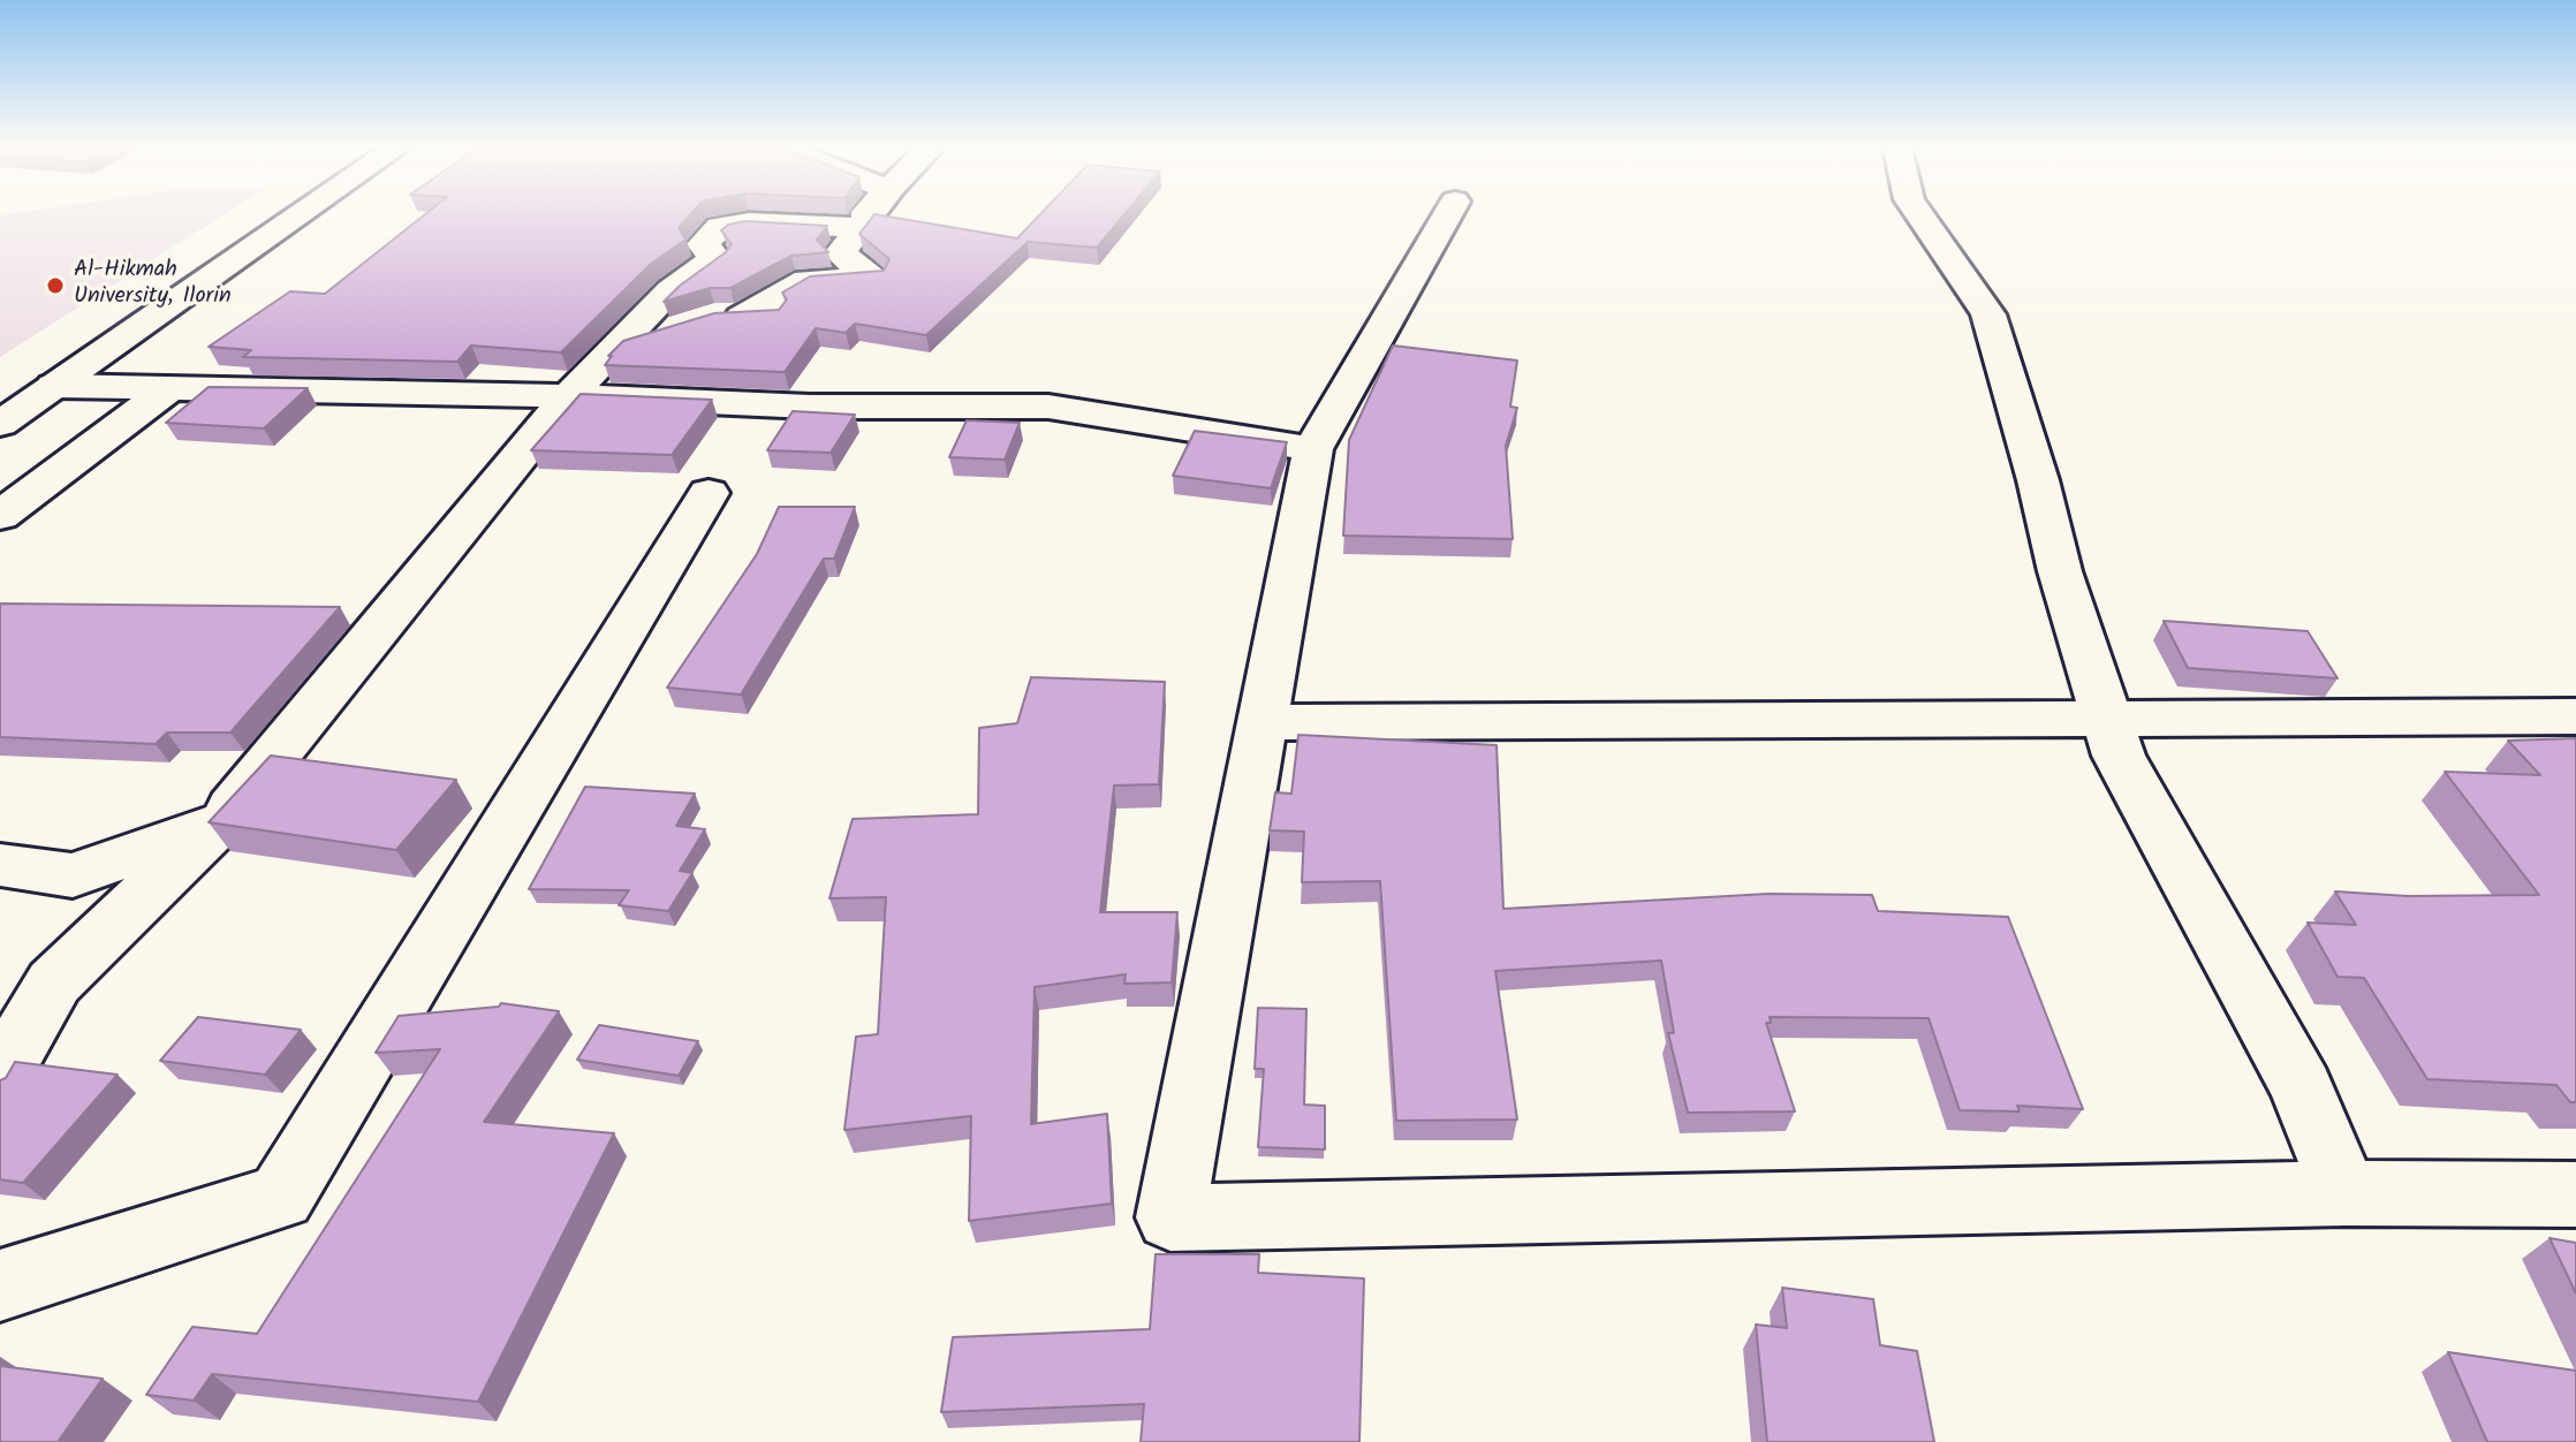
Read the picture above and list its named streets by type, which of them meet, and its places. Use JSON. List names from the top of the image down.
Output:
{
  "places": ["Al-Hikmah University, Ilorin"]
}
